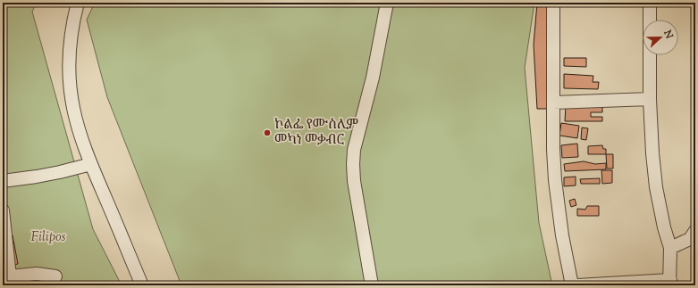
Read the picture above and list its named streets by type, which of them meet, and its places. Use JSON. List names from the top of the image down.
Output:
{
  "parks": ["Filipos"],
  "places": ["ኮልፌ የሙስሊም መካነ መቃብር"],
  "north": "right"
}
